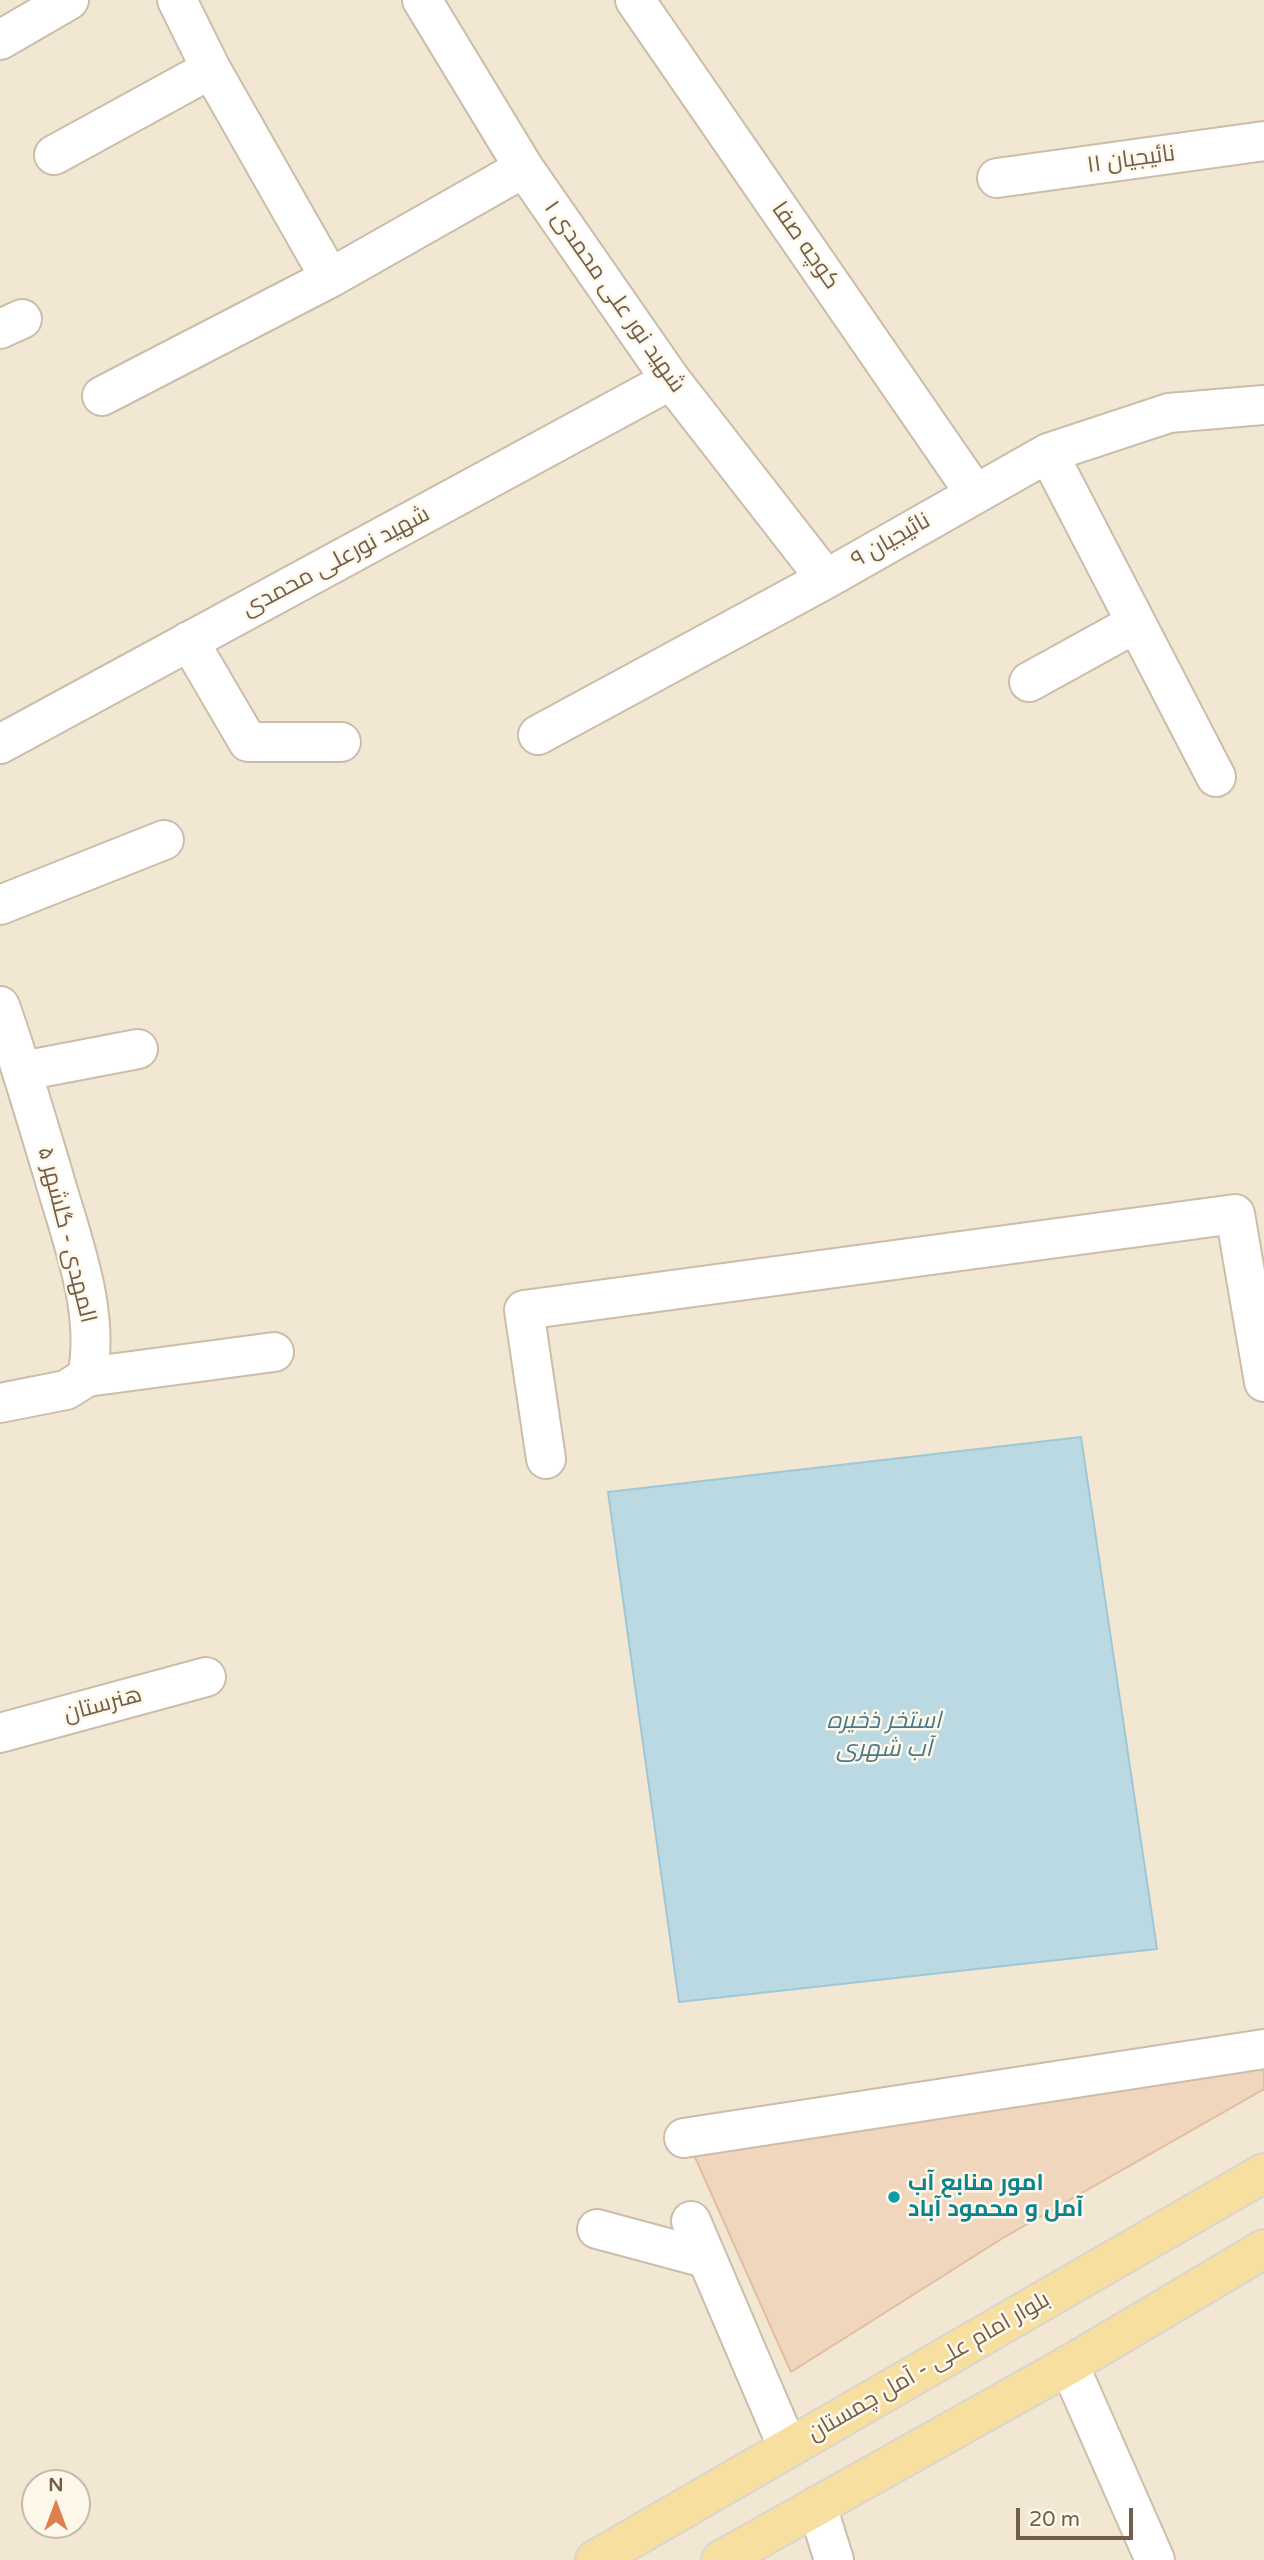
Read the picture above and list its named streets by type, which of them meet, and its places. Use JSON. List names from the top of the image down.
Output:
{
  "streets": {
    "main road": ["بلوار امام علی - آمل چمستان"],
    "street": [
      "نائیجیان ۱۱",
      "کوچه صفا",
      "شهید نور علی محمدی ۱",
      "نائیجیان ۹",
      "شهید نورعلی محمدی",
      "المهدی - گلشهر ۵",
      "هنرستان"
    ]
  },
  "crossings": [
    ["کوچه صفا", "نائیجیان ۹"],
    ["شهید نور علی محمدی ۱", "نائیجیان ۹"],
    ["شهید نور علی محمدی ۱", "شهید نورعلی محمدی"]
  ],
  "water": ["استخر ذخیره آب شهری"],
  "places": ["امور منابع آب آمل و محمود آباد"],
  "scale_bar": "20 m",
  "north": "top"
}
